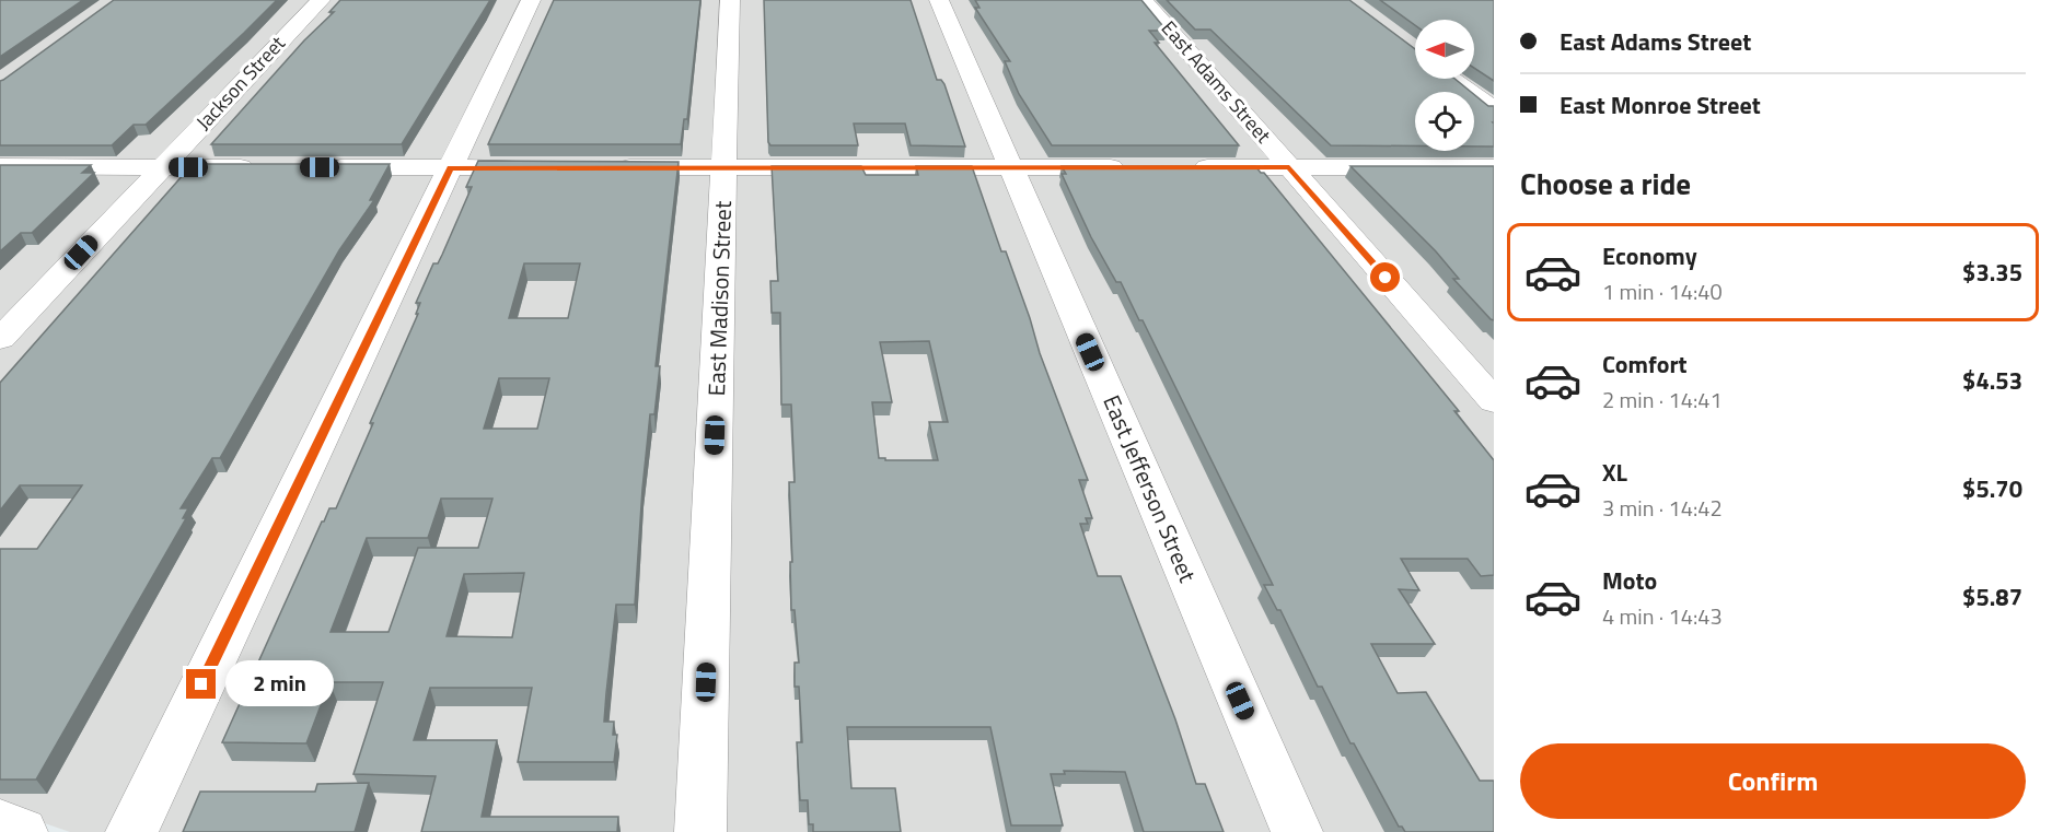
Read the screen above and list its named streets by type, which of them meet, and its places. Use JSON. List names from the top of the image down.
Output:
{
  "streets": {
    "street": [
      "East Adams Street",
      "Jackson Street",
      "East Madison Street",
      "East Jefferson Street"
    ]
  },
  "north": "left",
  "page": {
    "banner": ["East Adams Street", "East Monroe Street"],
    "heading": "Choose a ride",
    "list": [
      {
        "name": "Economy",
        "note": "1 min · 14:40",
        "value": "$3.35"
      },
      {
        "name": "Comfort",
        "note": "2 min · 14:41",
        "value": "$4.53"
      },
      {
        "name": "XL",
        "note": "3 min · 14:42",
        "value": "$5.70"
      },
      {
        "name": "Moto",
        "note": "4 min · 14:43",
        "value": "$5.87"
      }
    ],
    "bubble": "2 min",
    "buttons": "Confirm"
  }
}
